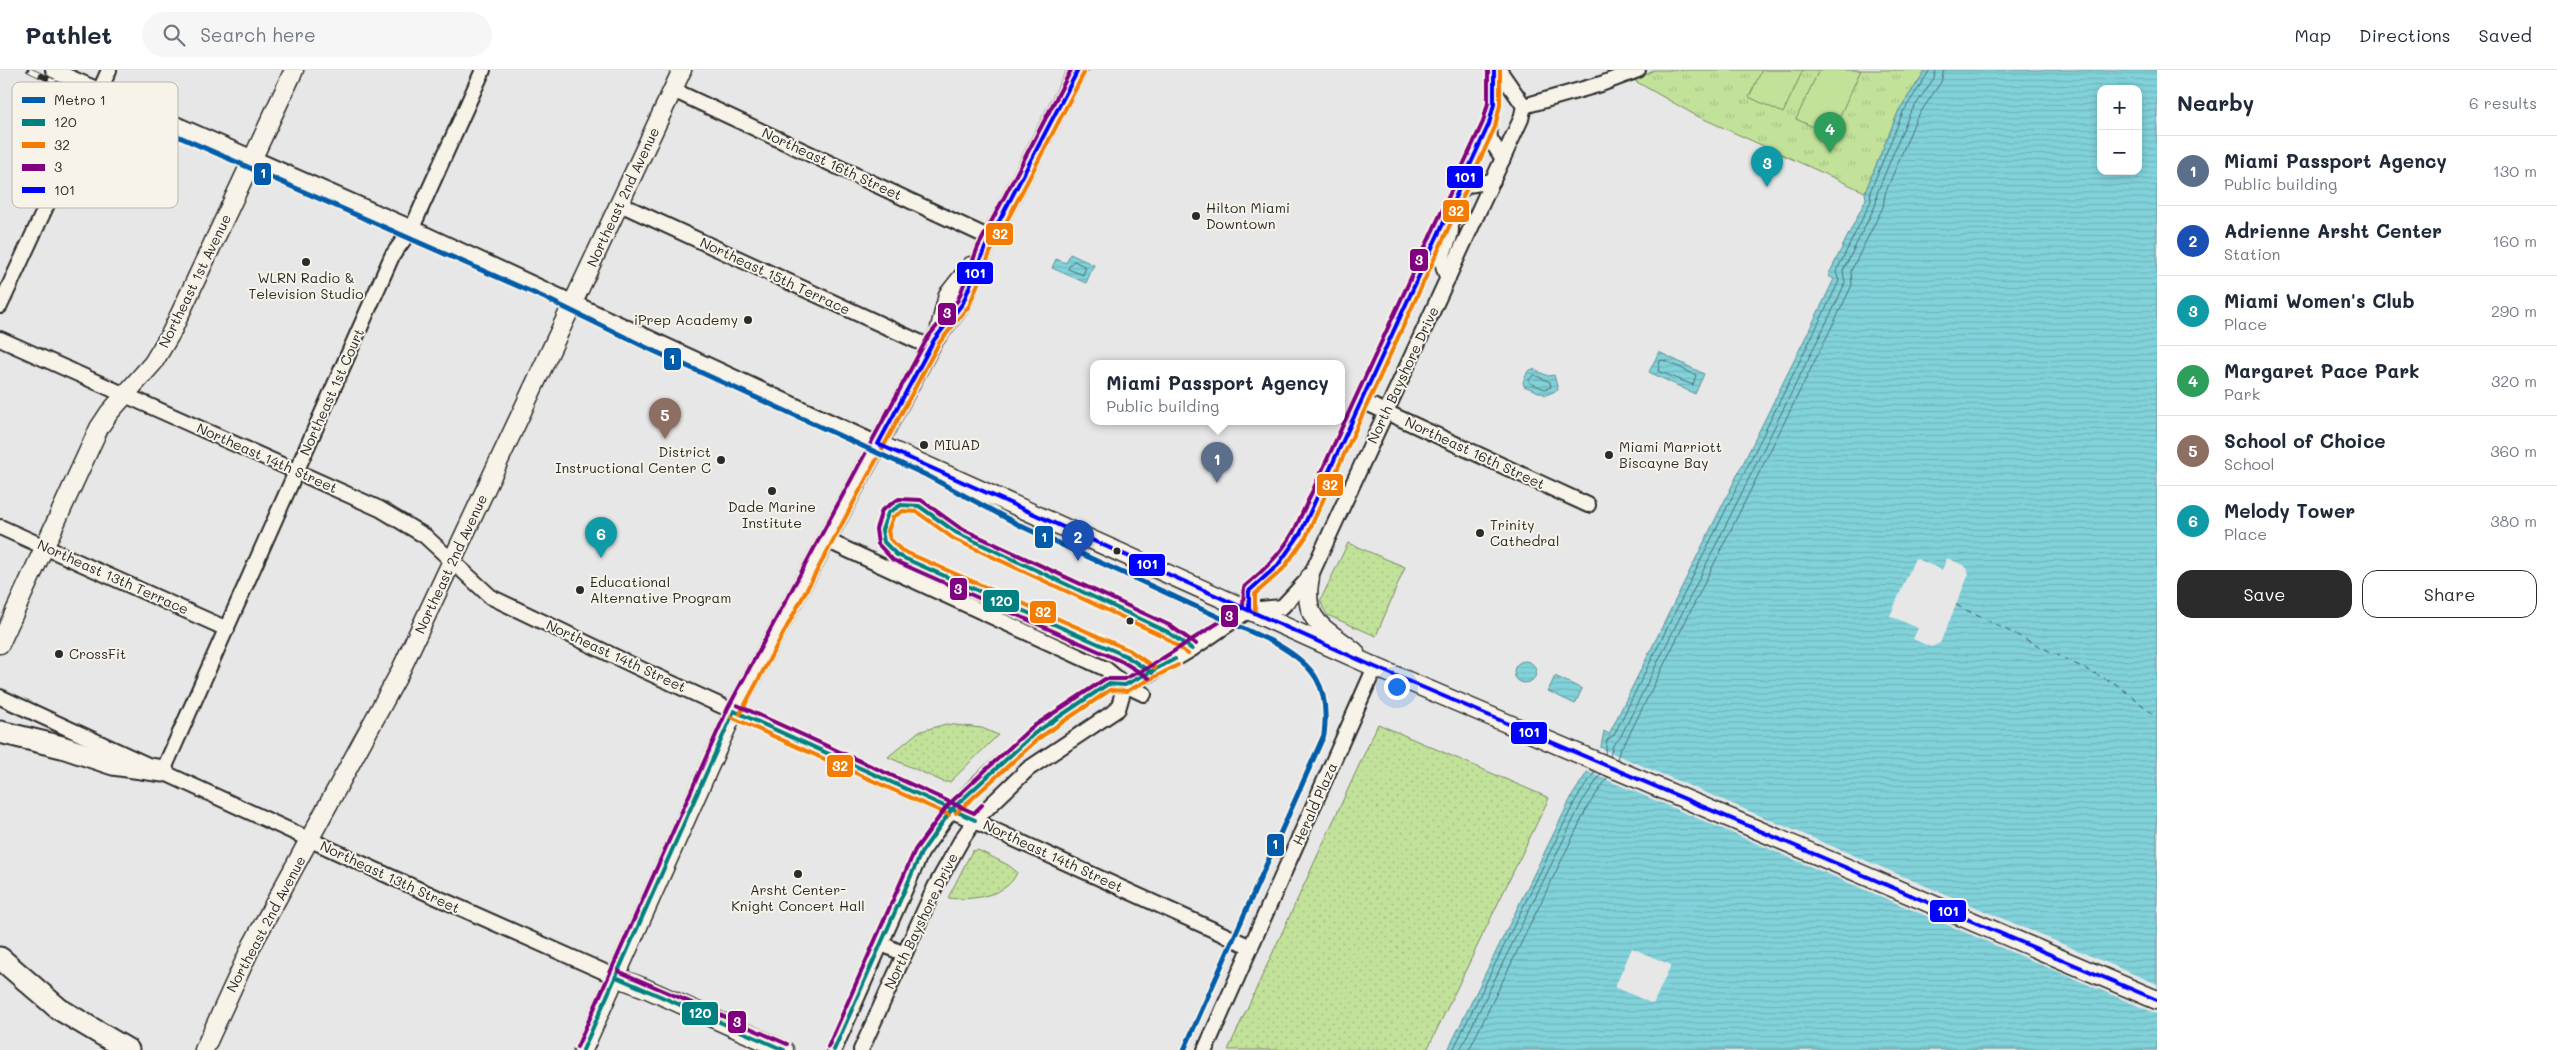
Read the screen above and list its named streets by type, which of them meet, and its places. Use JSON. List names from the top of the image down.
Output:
{
  "streets": {
    "main road": ["Northeast 2nd Avenue", "Northeast 1st Avenue", "Northeast 13th Street"],
    "street": [
      "Northeast 16th Street",
      "Northeast 15th Terrace",
      "North Bayshore Drive",
      "Northeast 1st Court",
      "Northeast 14th Street",
      "Northeast 13th Terrace",
      "Herald Plaza"
    ]
  },
  "crossings": [
    ["Northeast 16th Street", "Northeast 2nd Avenue"],
    ["Northeast 16th Street", "North Bayshore Drive"],
    ["Northeast 2nd Avenue", "Northeast 15th Terrace"],
    ["Northeast 2nd Avenue", "Northeast 14th Street"],
    ["Northeast 2nd Avenue", "Northeast 13th Street"],
    ["Northeast 1st Avenue", "Northeast 14th Street"],
    ["Northeast 1st Avenue", "Northeast 13th Terrace"],
    ["North Bayshore Drive", "Northeast 14th Street"],
    ["Northeast 1st Court", "Northeast 14th Street"],
    ["Northeast 1st Court", "Northeast 13th Terrace"],
    ["Northeast 1st Court", "Northeast 13th Street"],
    ["Northeast 14th Street", "Herald Plaza"]
  ],
  "places": [
    "Hilton Miami Downtown",
    "WLRN Radio & Television Studio",
    "iPrep Academy",
    "MIUAD",
    "Miami Marriott Biscayne Bay",
    "District Instructional Center C",
    "Dade Marine Institute",
    "Trinity Cathedral",
    "Educational Alternative Program",
    "CrossFit",
    "Arsht Center- Knight Concert Hall"
  ],
  "lines": [
    "transit line 32",
    "transit line 3",
    "transit line 101",
    "metro line 1",
    "transit line 120"
  ],
  "legend": [
    "Metro 1",
    "120",
    "32",
    "3",
    "101"
  ],
  "page": {
    "header": "Pathlet",
    "search": "Search here",
    "nav": ["Map", "Directions", "Saved"],
    "heading": ["Nearby", "6 results"],
    "map_buttons": ["+", "−"],
    "pins": [
      "4",
      "3",
      "5",
      "1",
      "6",
      "2"
    ],
    "list": [
      {
        "mark": "1",
        "name": "Miami Passport Agency",
        "note": "Public building",
        "value": "130 m"
      },
      {
        "mark": "2",
        "name": "Adrienne Arsht Center",
        "note": "Station",
        "value": "160 m"
      },
      {
        "mark": "3",
        "name": "Miami Women's Club",
        "note": "Place",
        "value": "290 m"
      },
      {
        "mark": "4",
        "name": "Margaret Pace Park",
        "note": "Park",
        "value": "320 m"
      },
      {
        "mark": "5",
        "name": "School of Choice",
        "note": "School",
        "value": "360 m"
      },
      {
        "mark": "6",
        "name": "Melody Tower",
        "note": "Place",
        "value": "380 m"
      }
    ],
    "popup": ["Miami Passport Agency", "Public building"],
    "buttons": ["Save", "Share"]
  }
}
